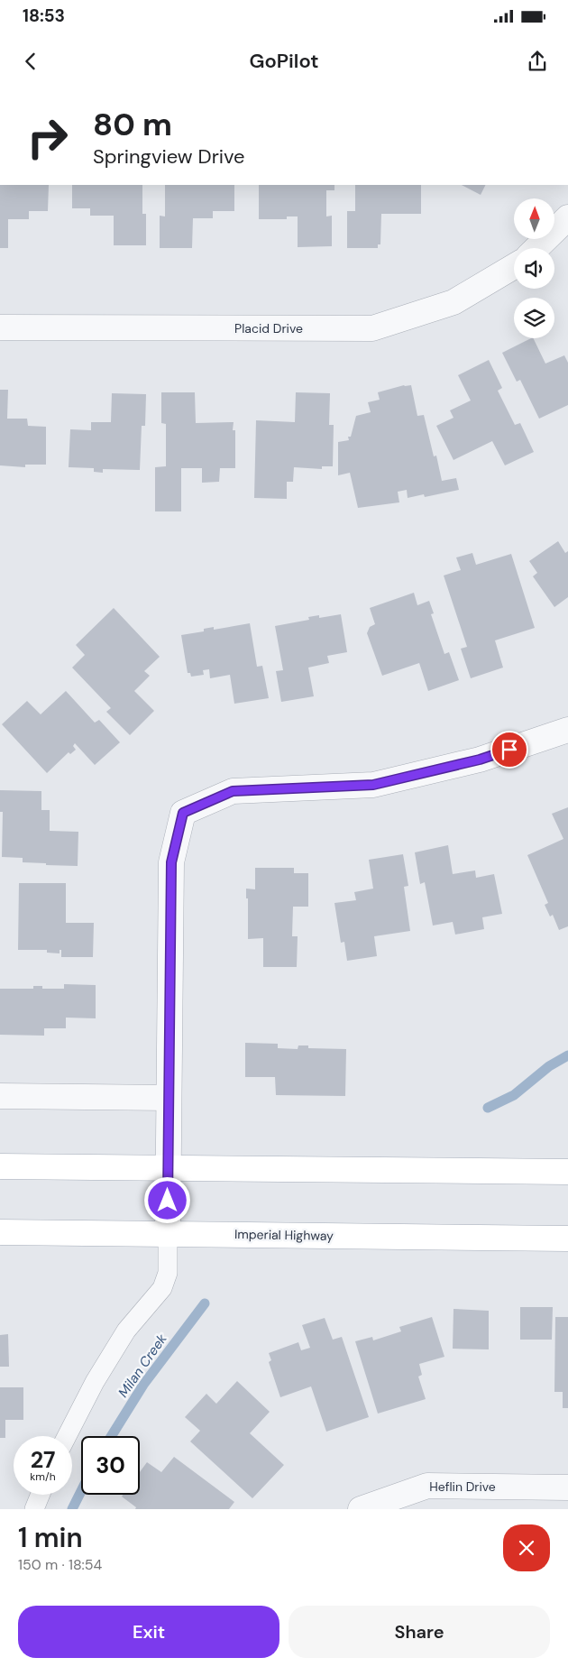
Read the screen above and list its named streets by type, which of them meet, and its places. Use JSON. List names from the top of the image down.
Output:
{
  "streets": {
    "main road": ["Imperial Highway"],
    "street": ["Placid Drive", "Heflin Drive"]
  },
  "water": ["Milan Creek"],
  "north": "top",
  "page": {
    "status": "18:53",
    "header": "GoPilot",
    "turn": ["80 m", "Springview Drive"],
    "speed": "27 km/h",
    "limit": "30",
    "heading": ["1 min", "150 m · 18:54"],
    "buttons": ["Exit", "Share"]
  }
}
